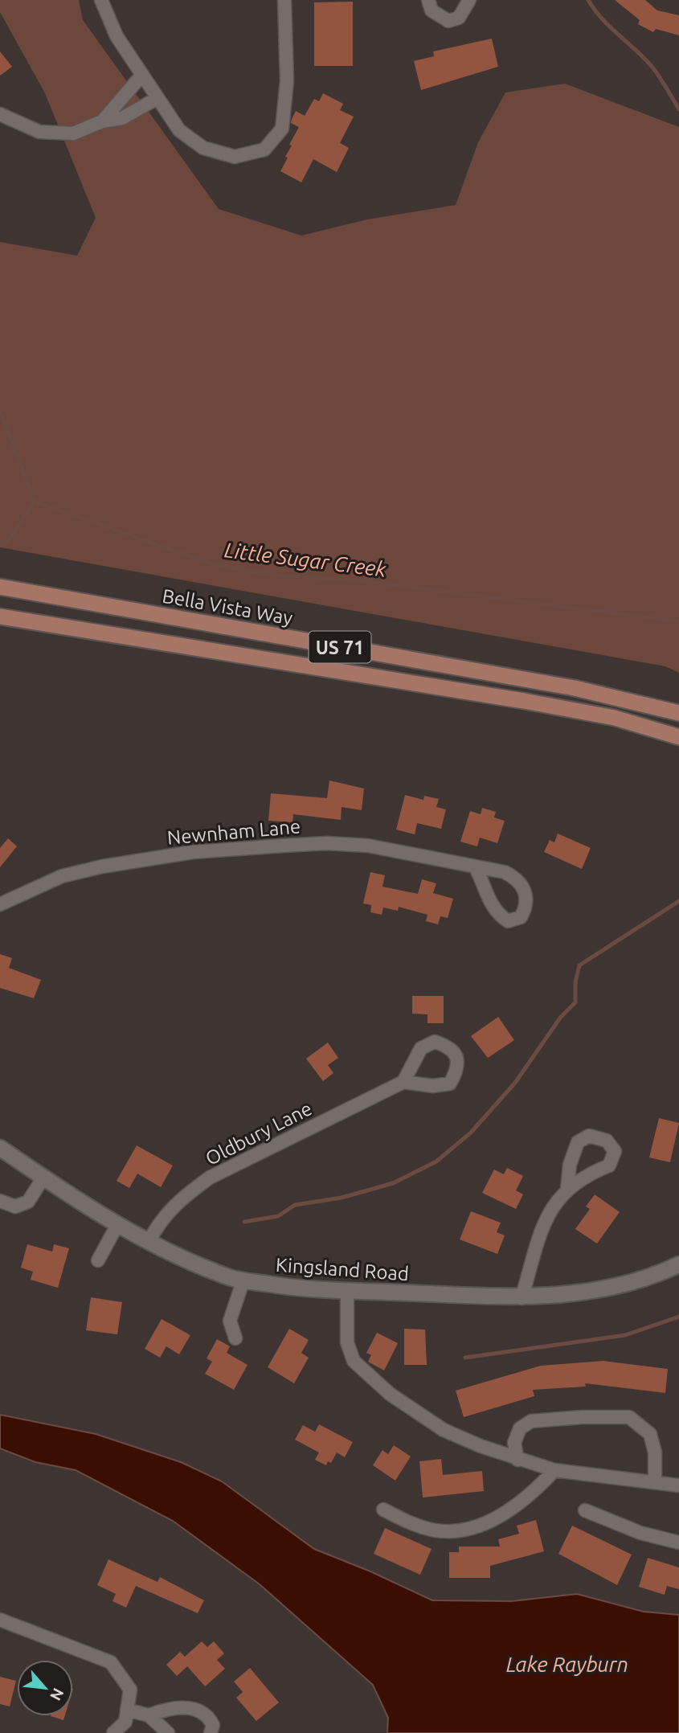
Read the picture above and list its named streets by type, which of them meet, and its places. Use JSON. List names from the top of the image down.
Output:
{
  "streets": {
    "main road": ["Bella Vista Way", "US 71"],
    "street": ["Newnham Lane", "Oldbury Lane", "Kingsland Road"]
  },
  "crossings": [
    ["Oldbury Lane", "Kingsland Road"]
  ],
  "water": ["Little Sugar Creek", "Lake Rayburn"],
  "north": "bottom right"
}
